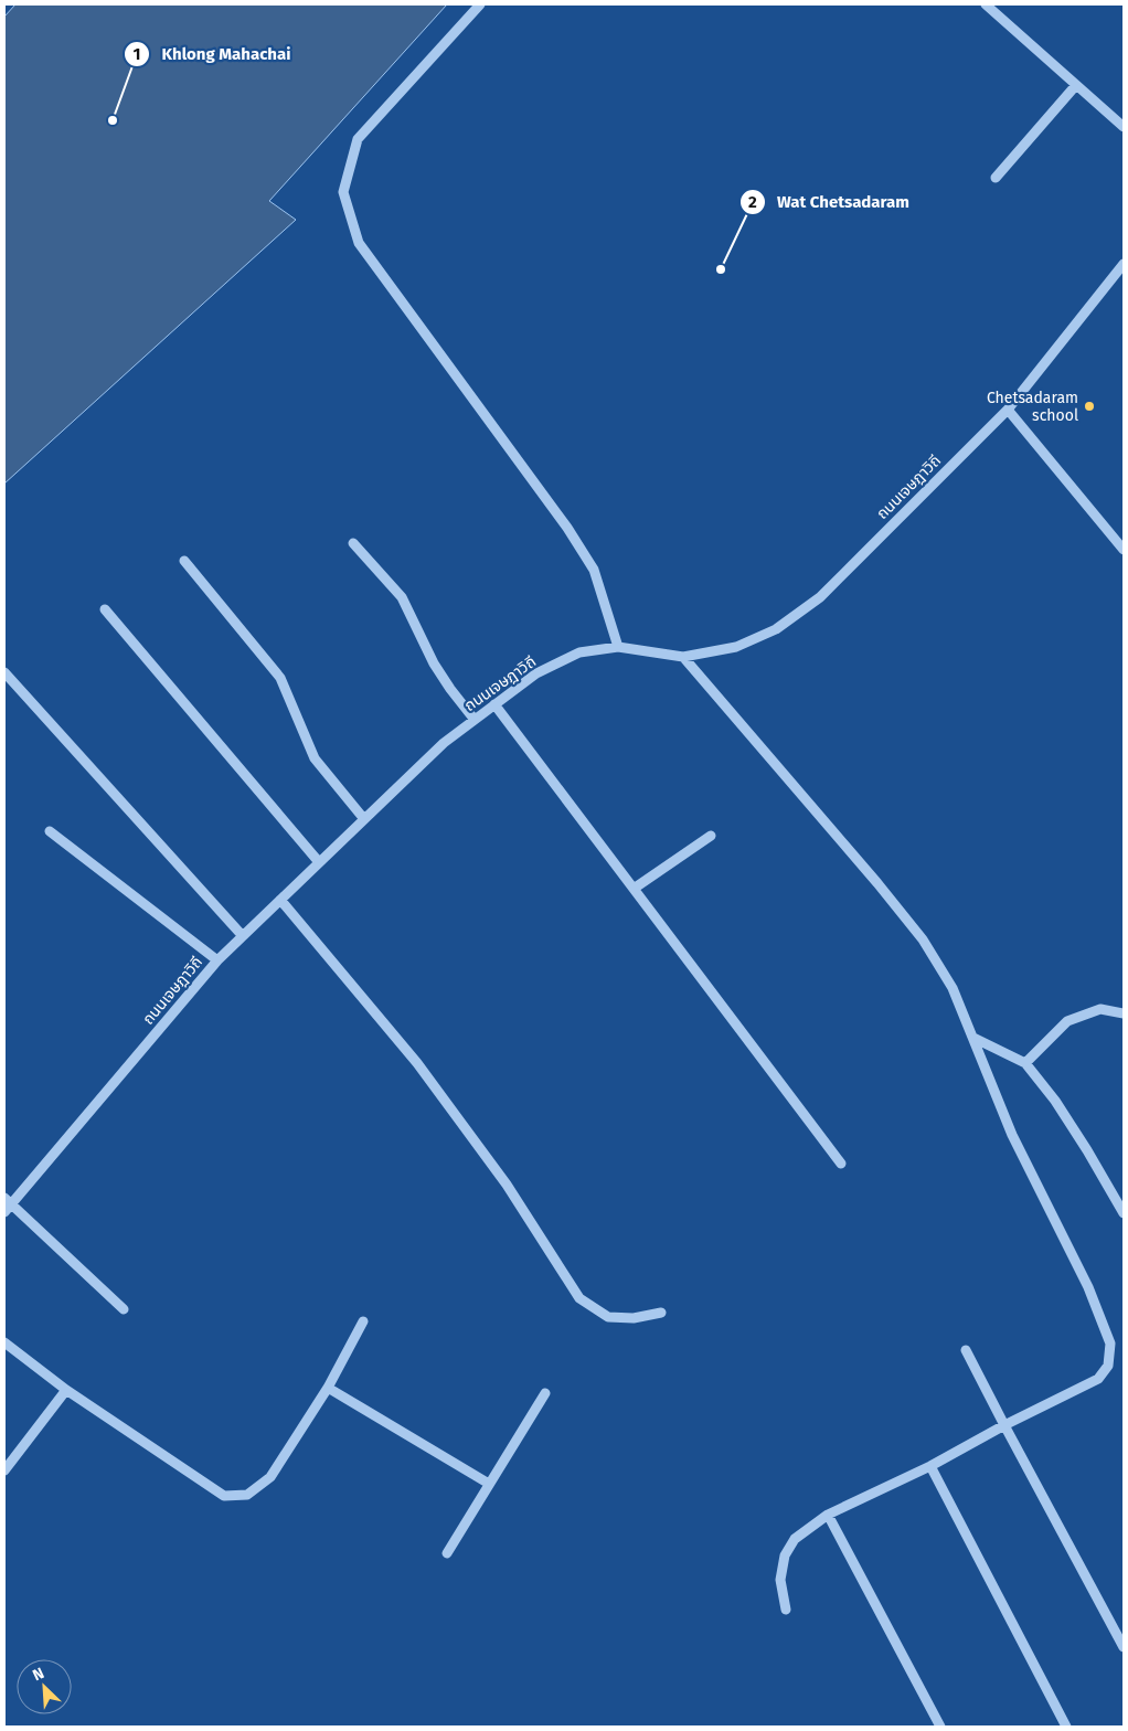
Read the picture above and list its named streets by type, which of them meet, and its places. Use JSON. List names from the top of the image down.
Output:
{
  "streets": {
    "street": ["ถนนเจษฎาวิถี"]
  },
  "places": ["Khlong Mahachai", "Wat Chetsadaram", "Chetsadaram school"],
  "north": "top left"
}
